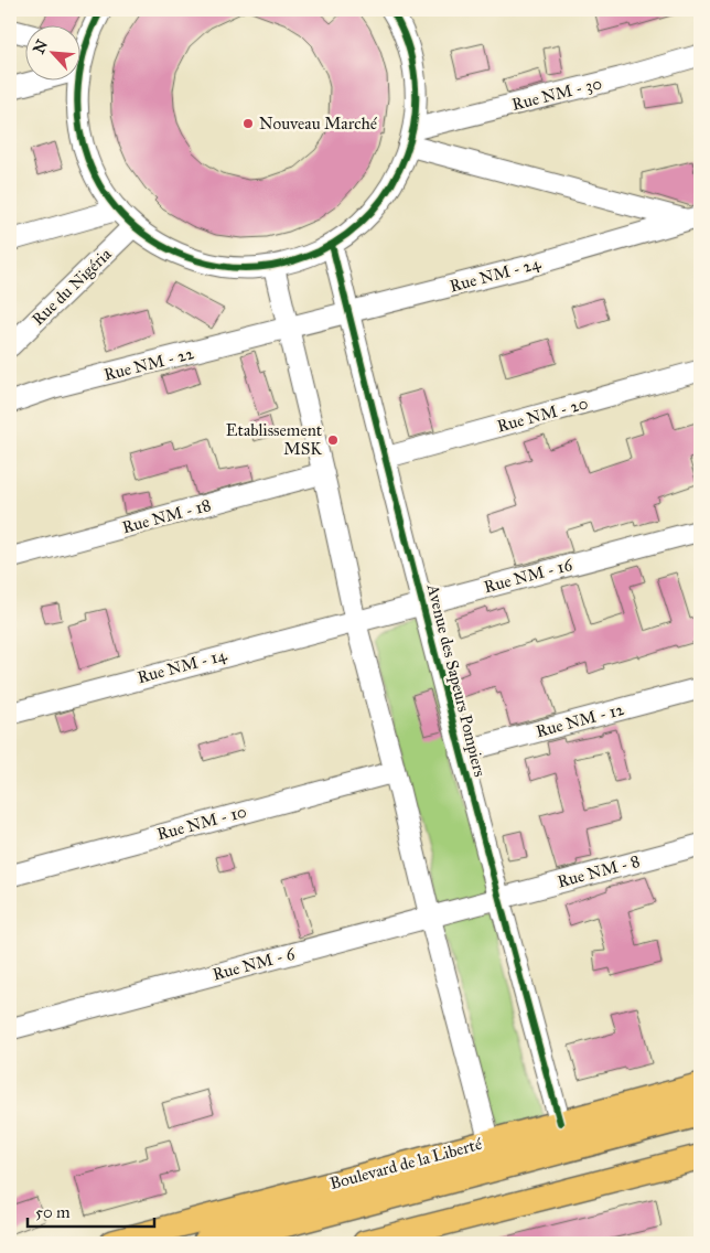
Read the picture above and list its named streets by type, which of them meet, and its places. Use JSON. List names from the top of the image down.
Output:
{
  "streets": {
    "highway": ["Boulevard de la Liberté"],
    "street": [
      "Rue NM - 30",
      "Rue NM - 24",
      "Rue du Nigéria",
      "Rue NM - 22",
      "Rue NM - 20",
      "Rue NM - 18",
      "Rue NM - 16",
      "Rue NM - 14",
      "Avenue des Sapeurs Pompiers",
      "Rue NM - 12",
      "Rue NM - 10",
      "Rue NM - 8",
      "Rue NM - 6"
    ]
  },
  "crossings": [
    ["Rue NM - 24", "Rue NM - 22"],
    ["Rue NM - 24", "Avenue des Sapeurs Pompiers"],
    ["Rue NM - 20", "Avenue des Sapeurs Pompiers"],
    ["Rue NM - 16", "Rue NM - 14"],
    ["Rue NM - 16", "Avenue des Sapeurs Pompiers"],
    ["Avenue des Sapeurs Pompiers", "Rue NM - 12"],
    ["Avenue des Sapeurs Pompiers", "Rue NM - 8"],
    ["Avenue des Sapeurs Pompiers", "Rue NM - 6"],
    ["Avenue des Sapeurs Pompiers", "Boulevard de la Liberté"],
    ["Rue NM - 8", "Rue NM - 6"]
  ],
  "places": ["Nouveau Marché", "Etablissement MSK"],
  "scale_bar": "50 m",
  "north": "top left"
}
